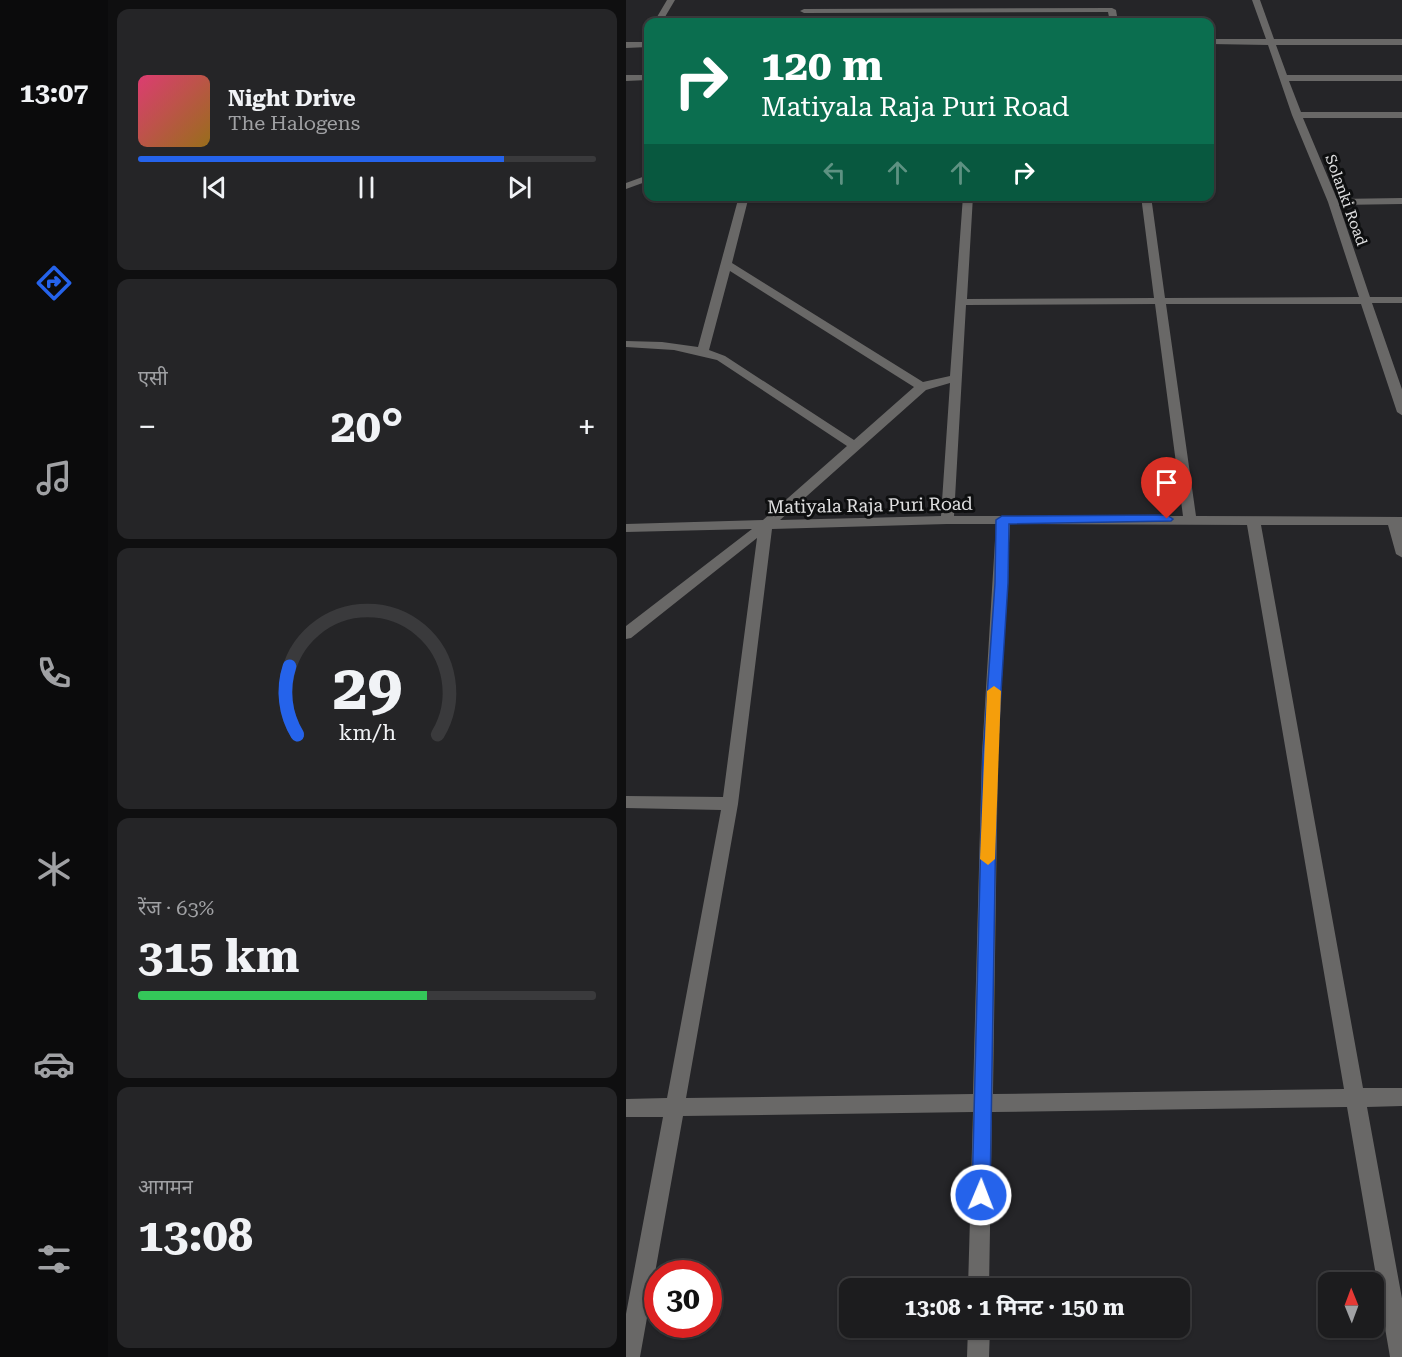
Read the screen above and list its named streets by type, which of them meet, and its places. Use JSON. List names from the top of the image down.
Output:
{
  "streets": {
    "street": ["Solanki Road", "Matiyala Raja Puri Road"]
  },
  "north": "top",
  "page": {
    "tabs": "13:07",
    "turn": ["120 m", "Matiyala Raja Puri Road"],
    "song": ["Night Drive", "The Halogens"],
    "tile": [
      "एसी",
      ["रेंज · 63%", "315 km"],
      ["आगमन", "13:08"]
    ],
    "heat": ["−", "20°", "+"],
    "limit": "30",
    "trip": "13:08 · 1 मिनट · 150 m",
    "gauge": ["29", "km/h"]
  }
}
